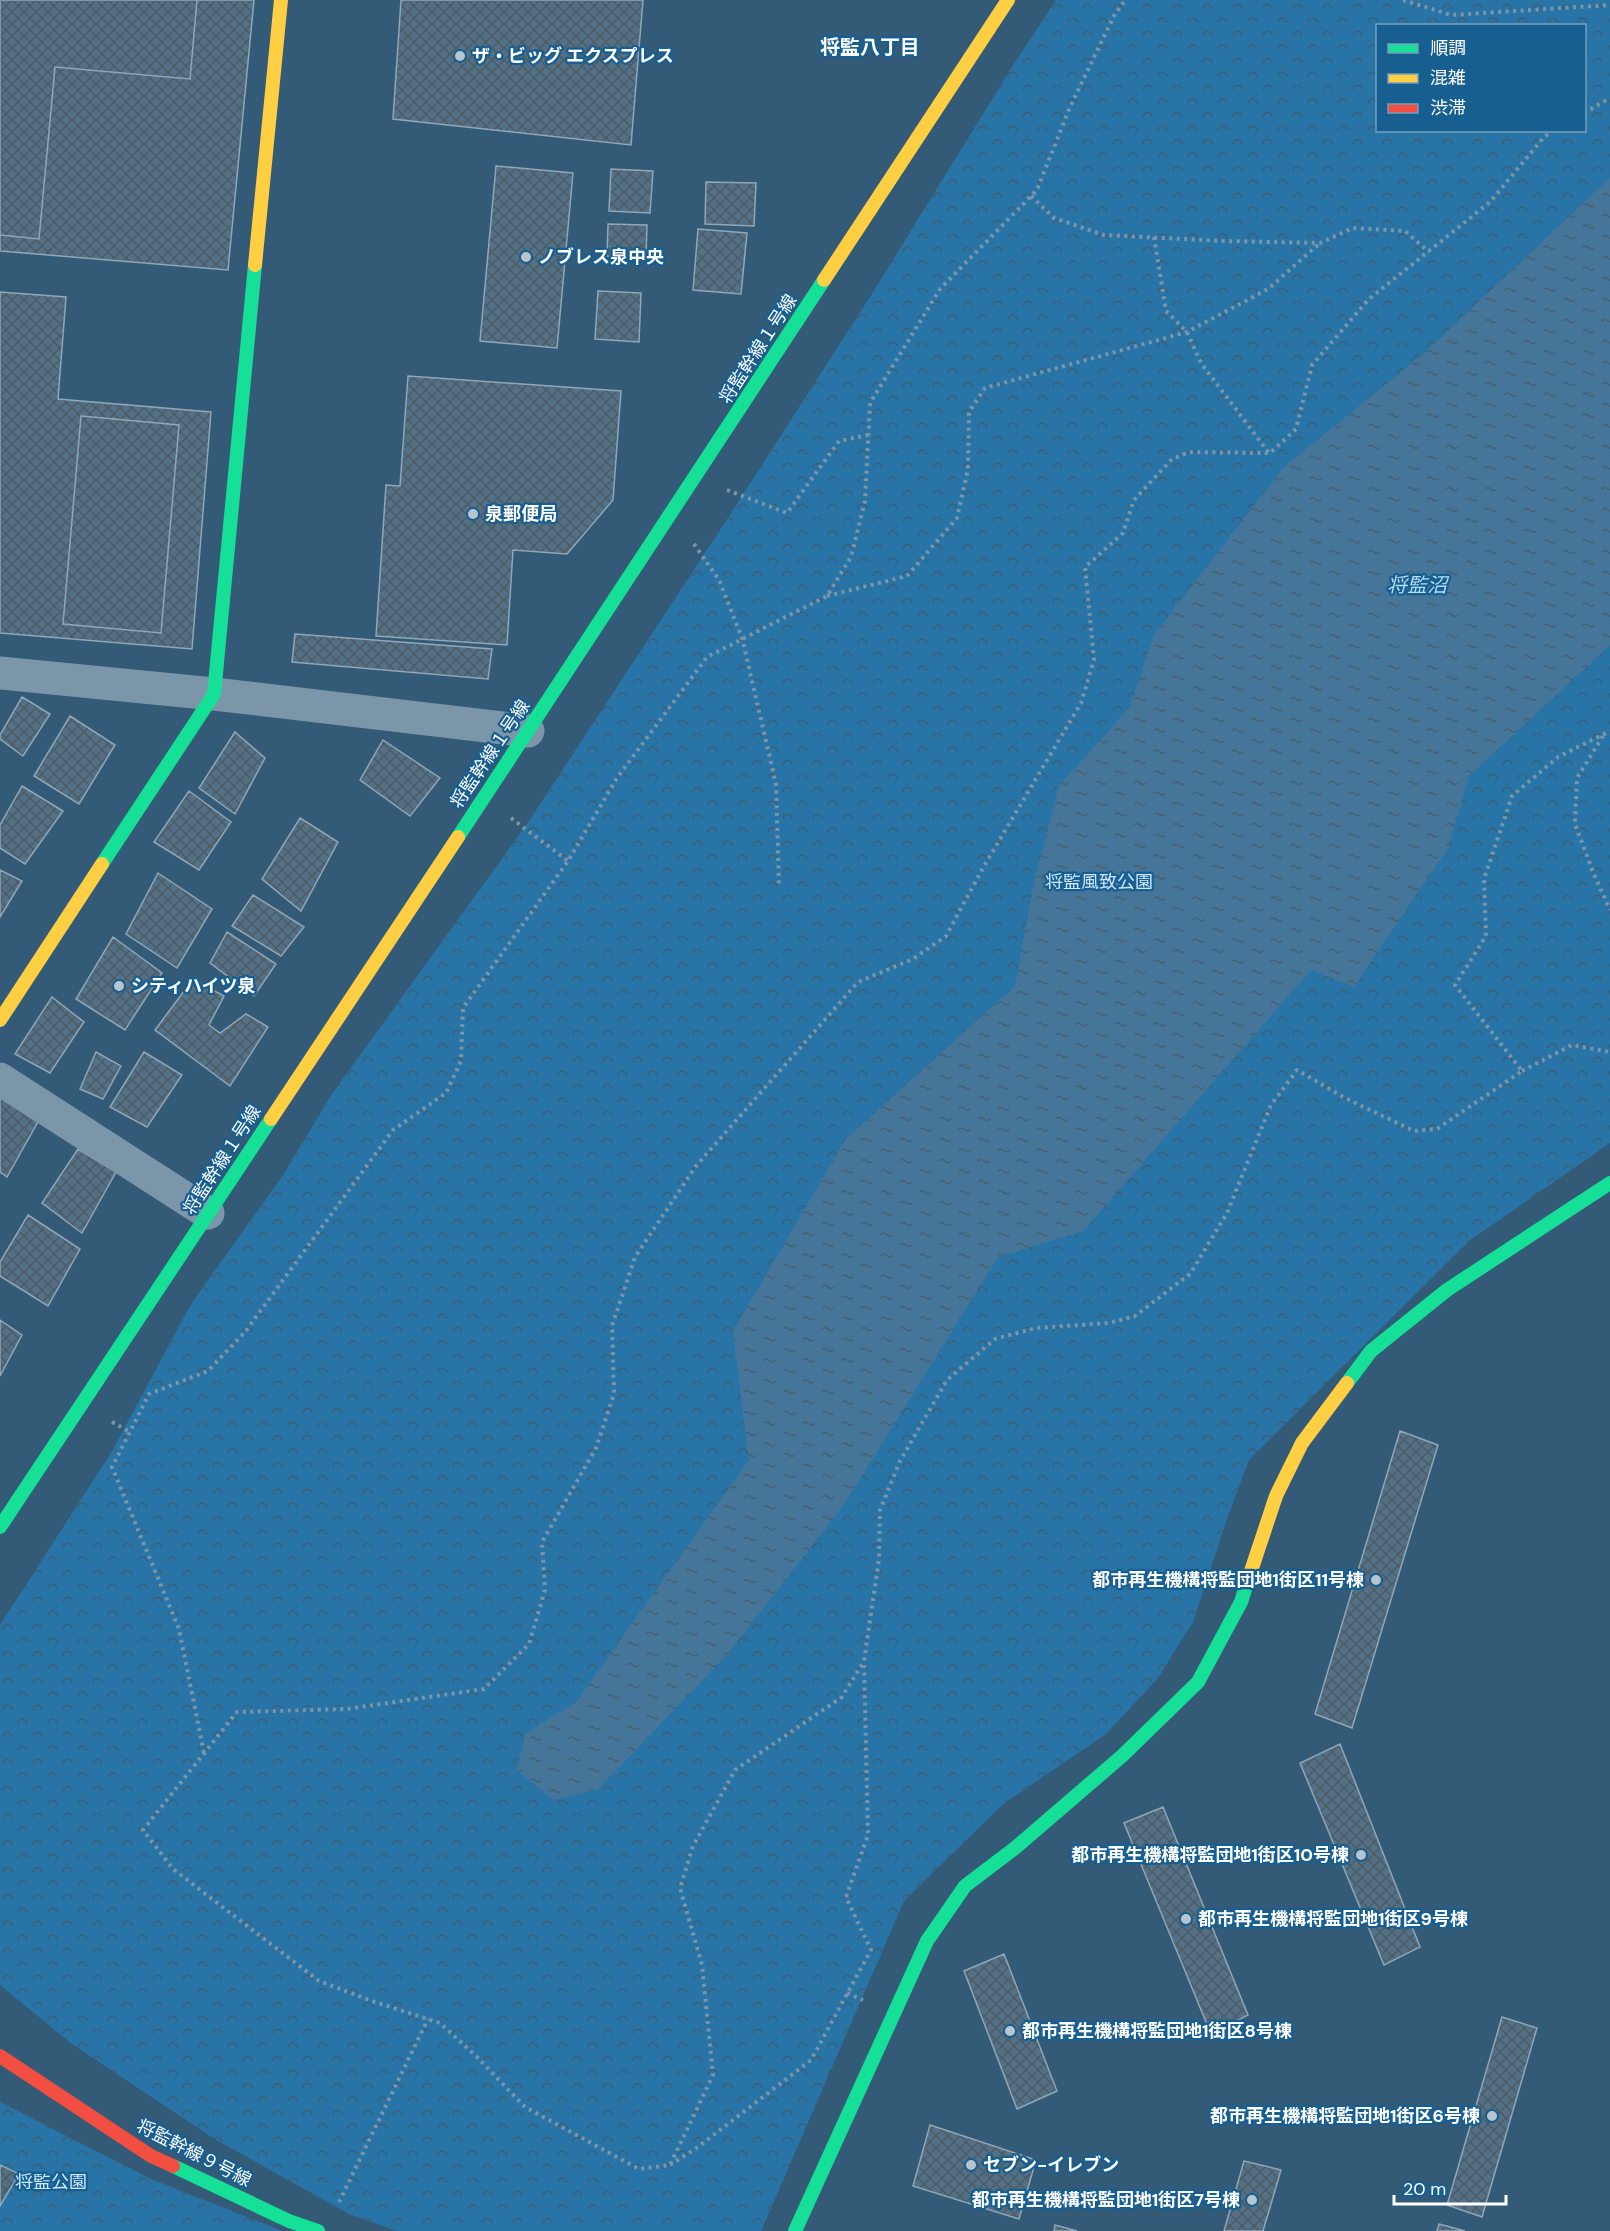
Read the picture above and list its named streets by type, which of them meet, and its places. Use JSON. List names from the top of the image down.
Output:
{
  "streets": {
    "street": ["将監幹線１号線", "将監幹線９号線"]
  },
  "districts": ["将監八丁目"],
  "water": ["将監沼"],
  "parks": ["将監風致公園", "将監公園"],
  "places": [
    "ザ・ビッグ エクスプレス",
    "ノブレス泉中央",
    "泉郵便局",
    "シティハイツ泉",
    "都市再生機構将監団地1街区11号棟",
    "都市再生機構将監団地1街区10号棟",
    "都市再生機構将監団地1街区9号棟",
    "都市再生機構将監団地1街区8号棟",
    "都市再生機構将監団地1街区6号棟",
    "セブン-イレブン",
    "都市再生機構将監団地1街区7号棟"
  ],
  "legend": ["順調", "混雑", "渋滞"],
  "scale_bar": "20 m"
}
